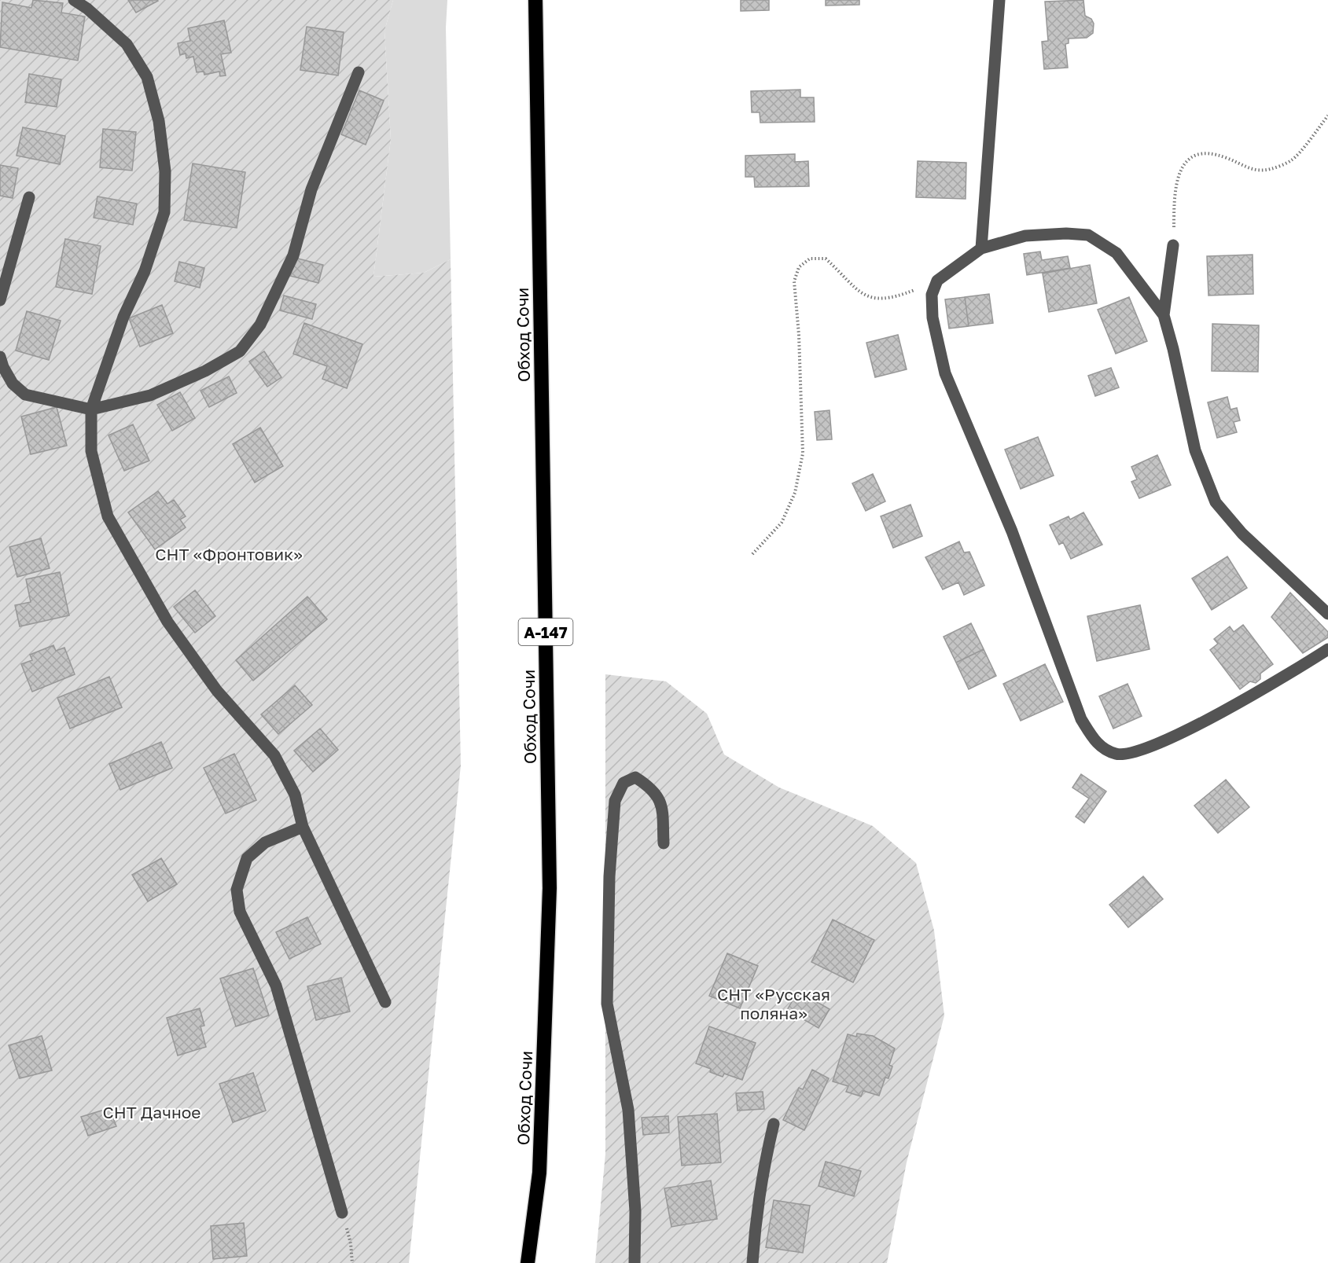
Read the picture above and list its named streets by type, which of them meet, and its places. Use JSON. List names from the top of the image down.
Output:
{
  "streets": {
    "highway": ["Обход Сочи", "А-147"]
  },
  "parks": ["СНТ «Фронтовик»", "СНТ «Русская поляна»", "СНТ Дачное"]
}
